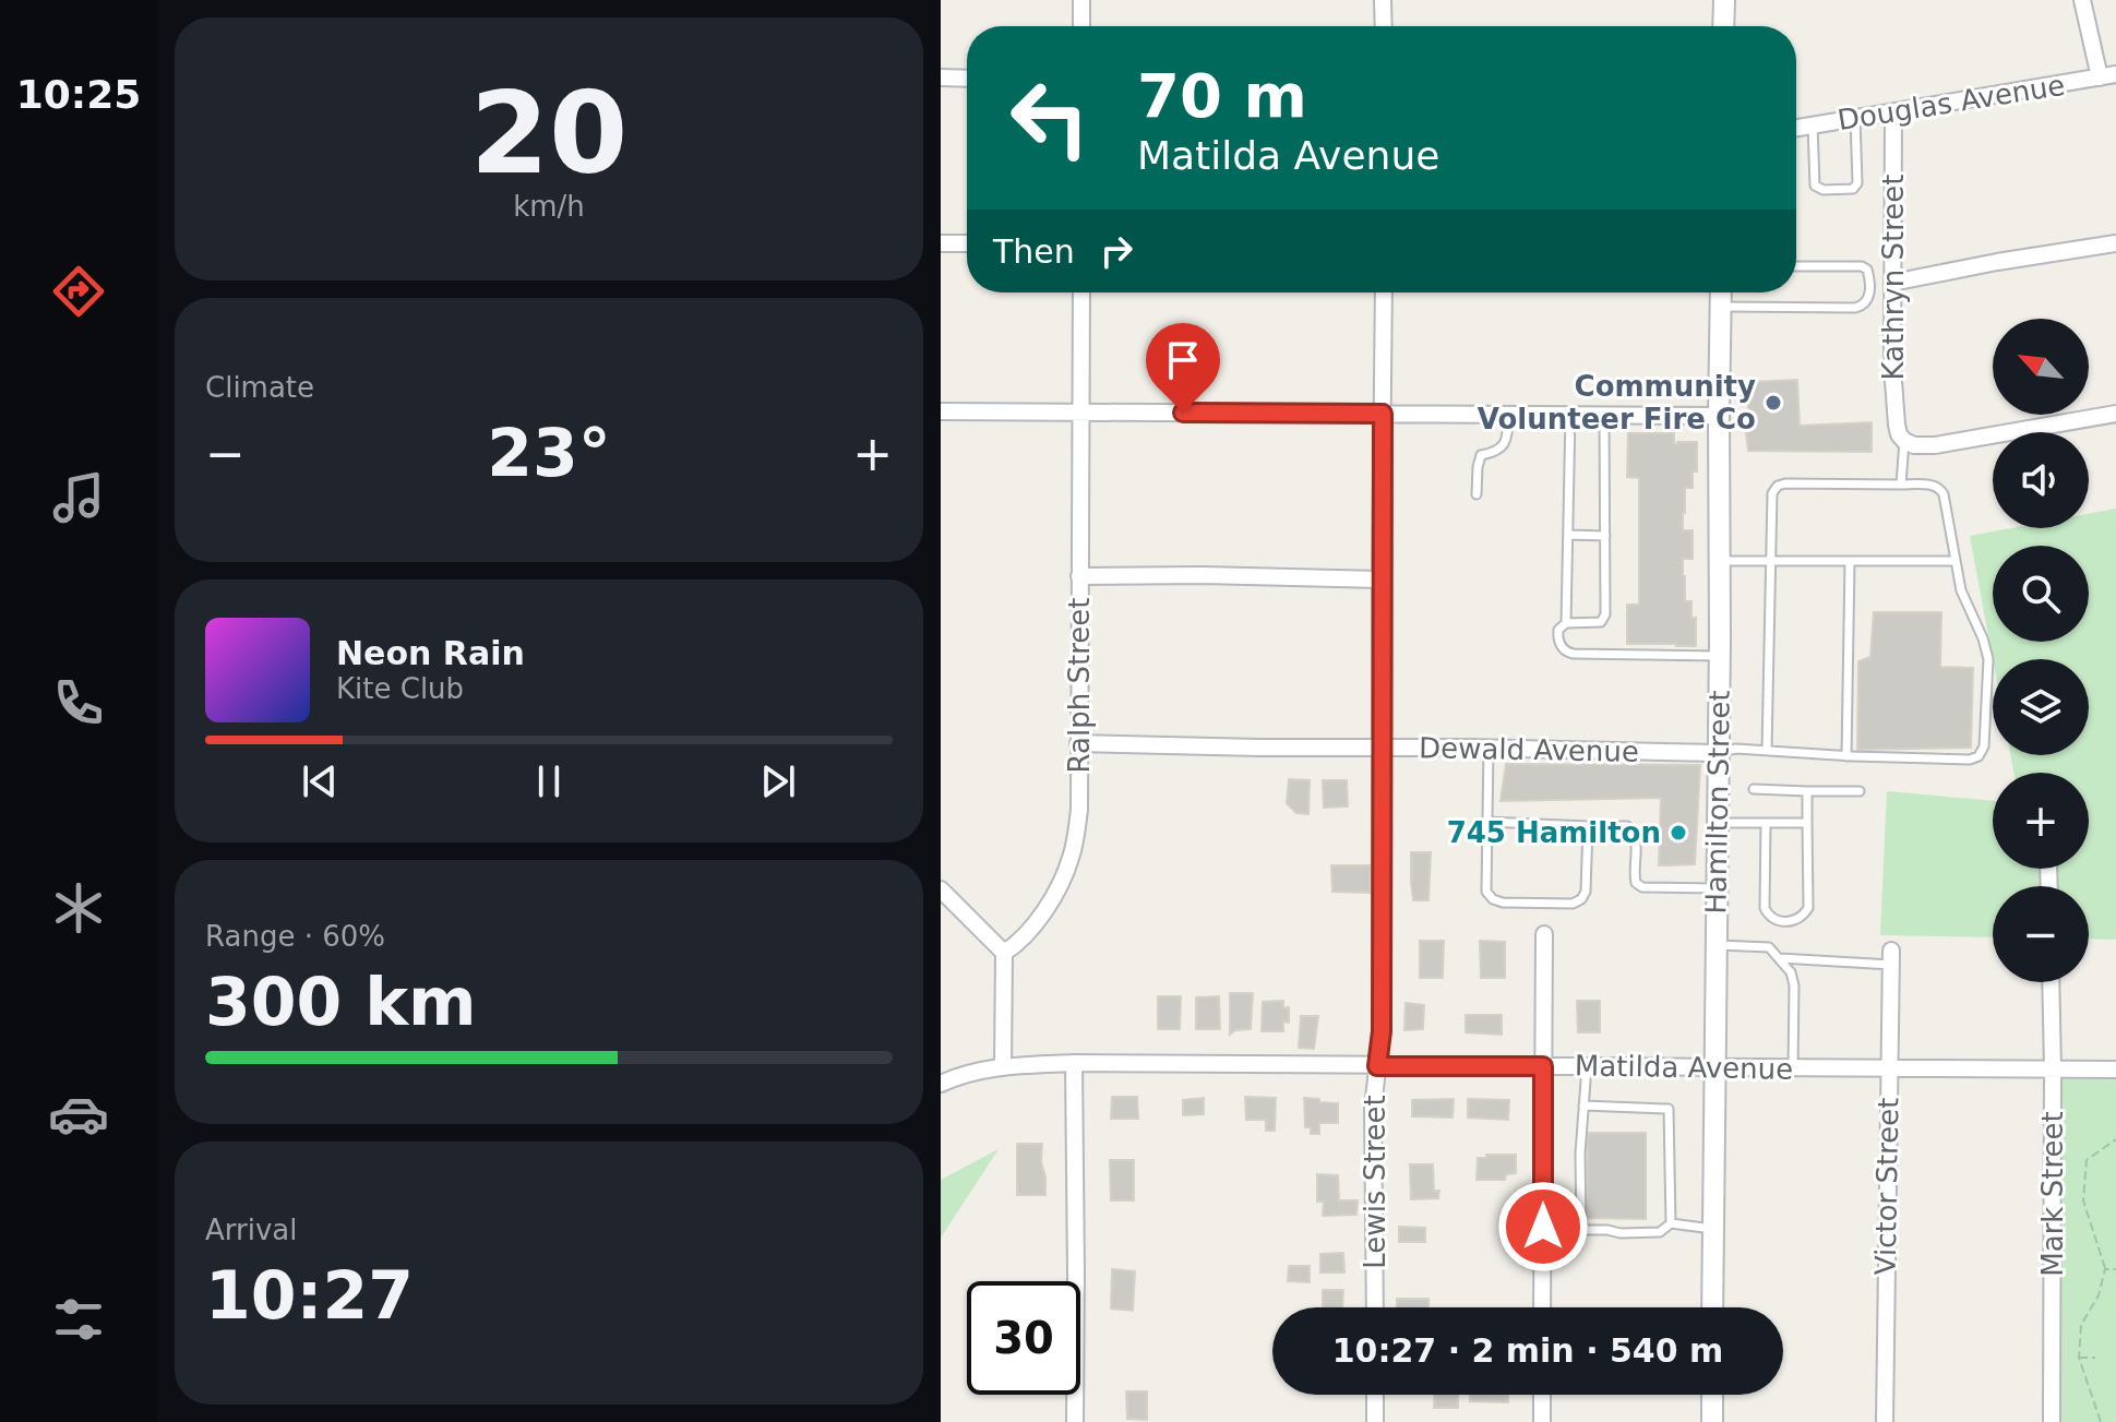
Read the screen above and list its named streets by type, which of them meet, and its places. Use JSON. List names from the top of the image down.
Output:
{
  "streets": {
    "street": [
      "Douglas Avenue",
      "Kathryn Street",
      "Ralph Street",
      "Dewald Avenue",
      "Hamilton Street",
      "Matilda Avenue",
      "Lewis Street",
      "Victor Street",
      "Mark Street"
    ]
  },
  "crossings": [
    ["Douglas Avenue", "Kathryn Street"],
    ["Ralph Street", "Dewald Avenue"],
    ["Dewald Avenue", "Hamilton Street"],
    ["Dewald Avenue", "Lewis Street"],
    ["Hamilton Street", "Matilda Avenue"],
    ["Matilda Avenue", "Lewis Street"],
    ["Matilda Avenue", "Victor Street"],
    ["Matilda Avenue", "Mark Street"]
  ],
  "places": ["Community Volunteer Fire Co", "745 Hamilton"],
  "north": "top left",
  "page": {
    "tabs": "10:25",
    "tile": [
      ["20", "km/h"],
      "Climate",
      ["Range · 60%", "300 km"],
      ["Arrival", "10:27"]
    ],
    "turn": ["70 m", "Matilda Avenue"],
    "then": "Then",
    "map_buttons": ["+", "−"],
    "heat": ["−", "23°", "+"],
    "song": ["Neon Rain", "Kite Club"],
    "limit": "30",
    "trip": "10:27 · 2 min · 540 m"
  }
}
